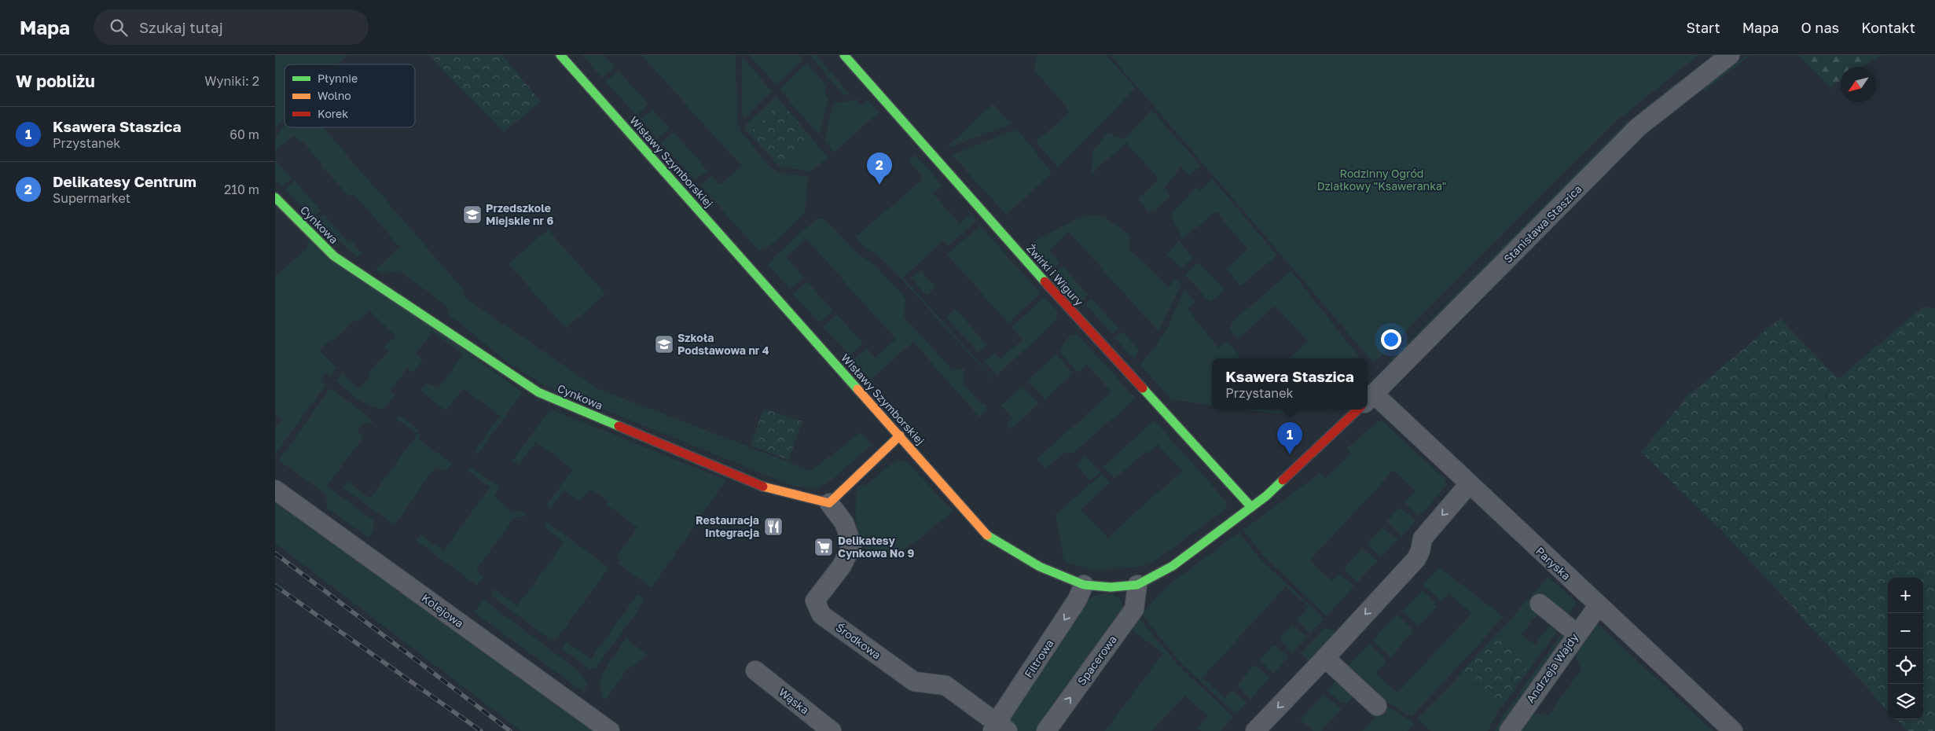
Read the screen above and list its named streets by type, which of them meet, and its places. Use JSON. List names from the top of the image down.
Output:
{
  "streets": {
    "street": [
      "Wisławy Szymborskiej",
      "Stanisława Staszica",
      "Cynkowa",
      "Żwirki i Wigury",
      "Paryska",
      "Kolejowa",
      "Środkowa",
      "Filtrowa",
      "Spacerowa",
      "Andrzeja Wajdy",
      "Wąska"
    ]
  },
  "crossings": [
    ["Wisławy Szymborskiej", "Stanisława Staszica"],
    ["Wisławy Szymborskiej", "Żwirki i Wigury"],
    ["Wisławy Szymborskiej", "Filtrowa"],
    ["Wisławy Szymborskiej", "Spacerowa"],
    ["Stanisława Staszica", "Żwirki i Wigury"],
    ["Cynkowa", "Środkowa"],
    ["Paryska", "Andrzeja Wajdy"],
    ["Środkowa", "Filtrowa"]
  ],
  "one_way": ["Filtrowa", "Spacerowa"],
  "parks": ["Rodzinny Ogród Działkowy \"Ksaweranka\""],
  "places": {
    "school or university": ["Przedszkole Miejskie nr 6", "Szkoła Podstawowa nr 4"],
    "restaurant": ["Restauracja Integracja"],
    "supermarket": ["Delikatesy Cynkowa No 9"]
  },
  "legend": ["Płynnie", "Wolno", "Korek"],
  "north": "bottom left",
  "page": {
    "header": "Mapa",
    "search": "Szukaj tutaj",
    "nav": [
      "Start",
      "Mapa",
      "O nas",
      "Kontakt"
    ],
    "heading": ["W pobliżu", "Wyniki: 2"],
    "list": [
      {
        "mark": "1",
        "name": "Ksawera Staszica",
        "note": "Przystanek",
        "value": "60 m"
      },
      {
        "mark": "2",
        "name": "Delikatesy Centrum",
        "note": "Supermarket",
        "value": "210 m"
      }
    ],
    "pins": ["2", "1"],
    "popup": ["Ksawera Staszica", "Przystanek"],
    "map_buttons": ["+", "−"]
  }
}
